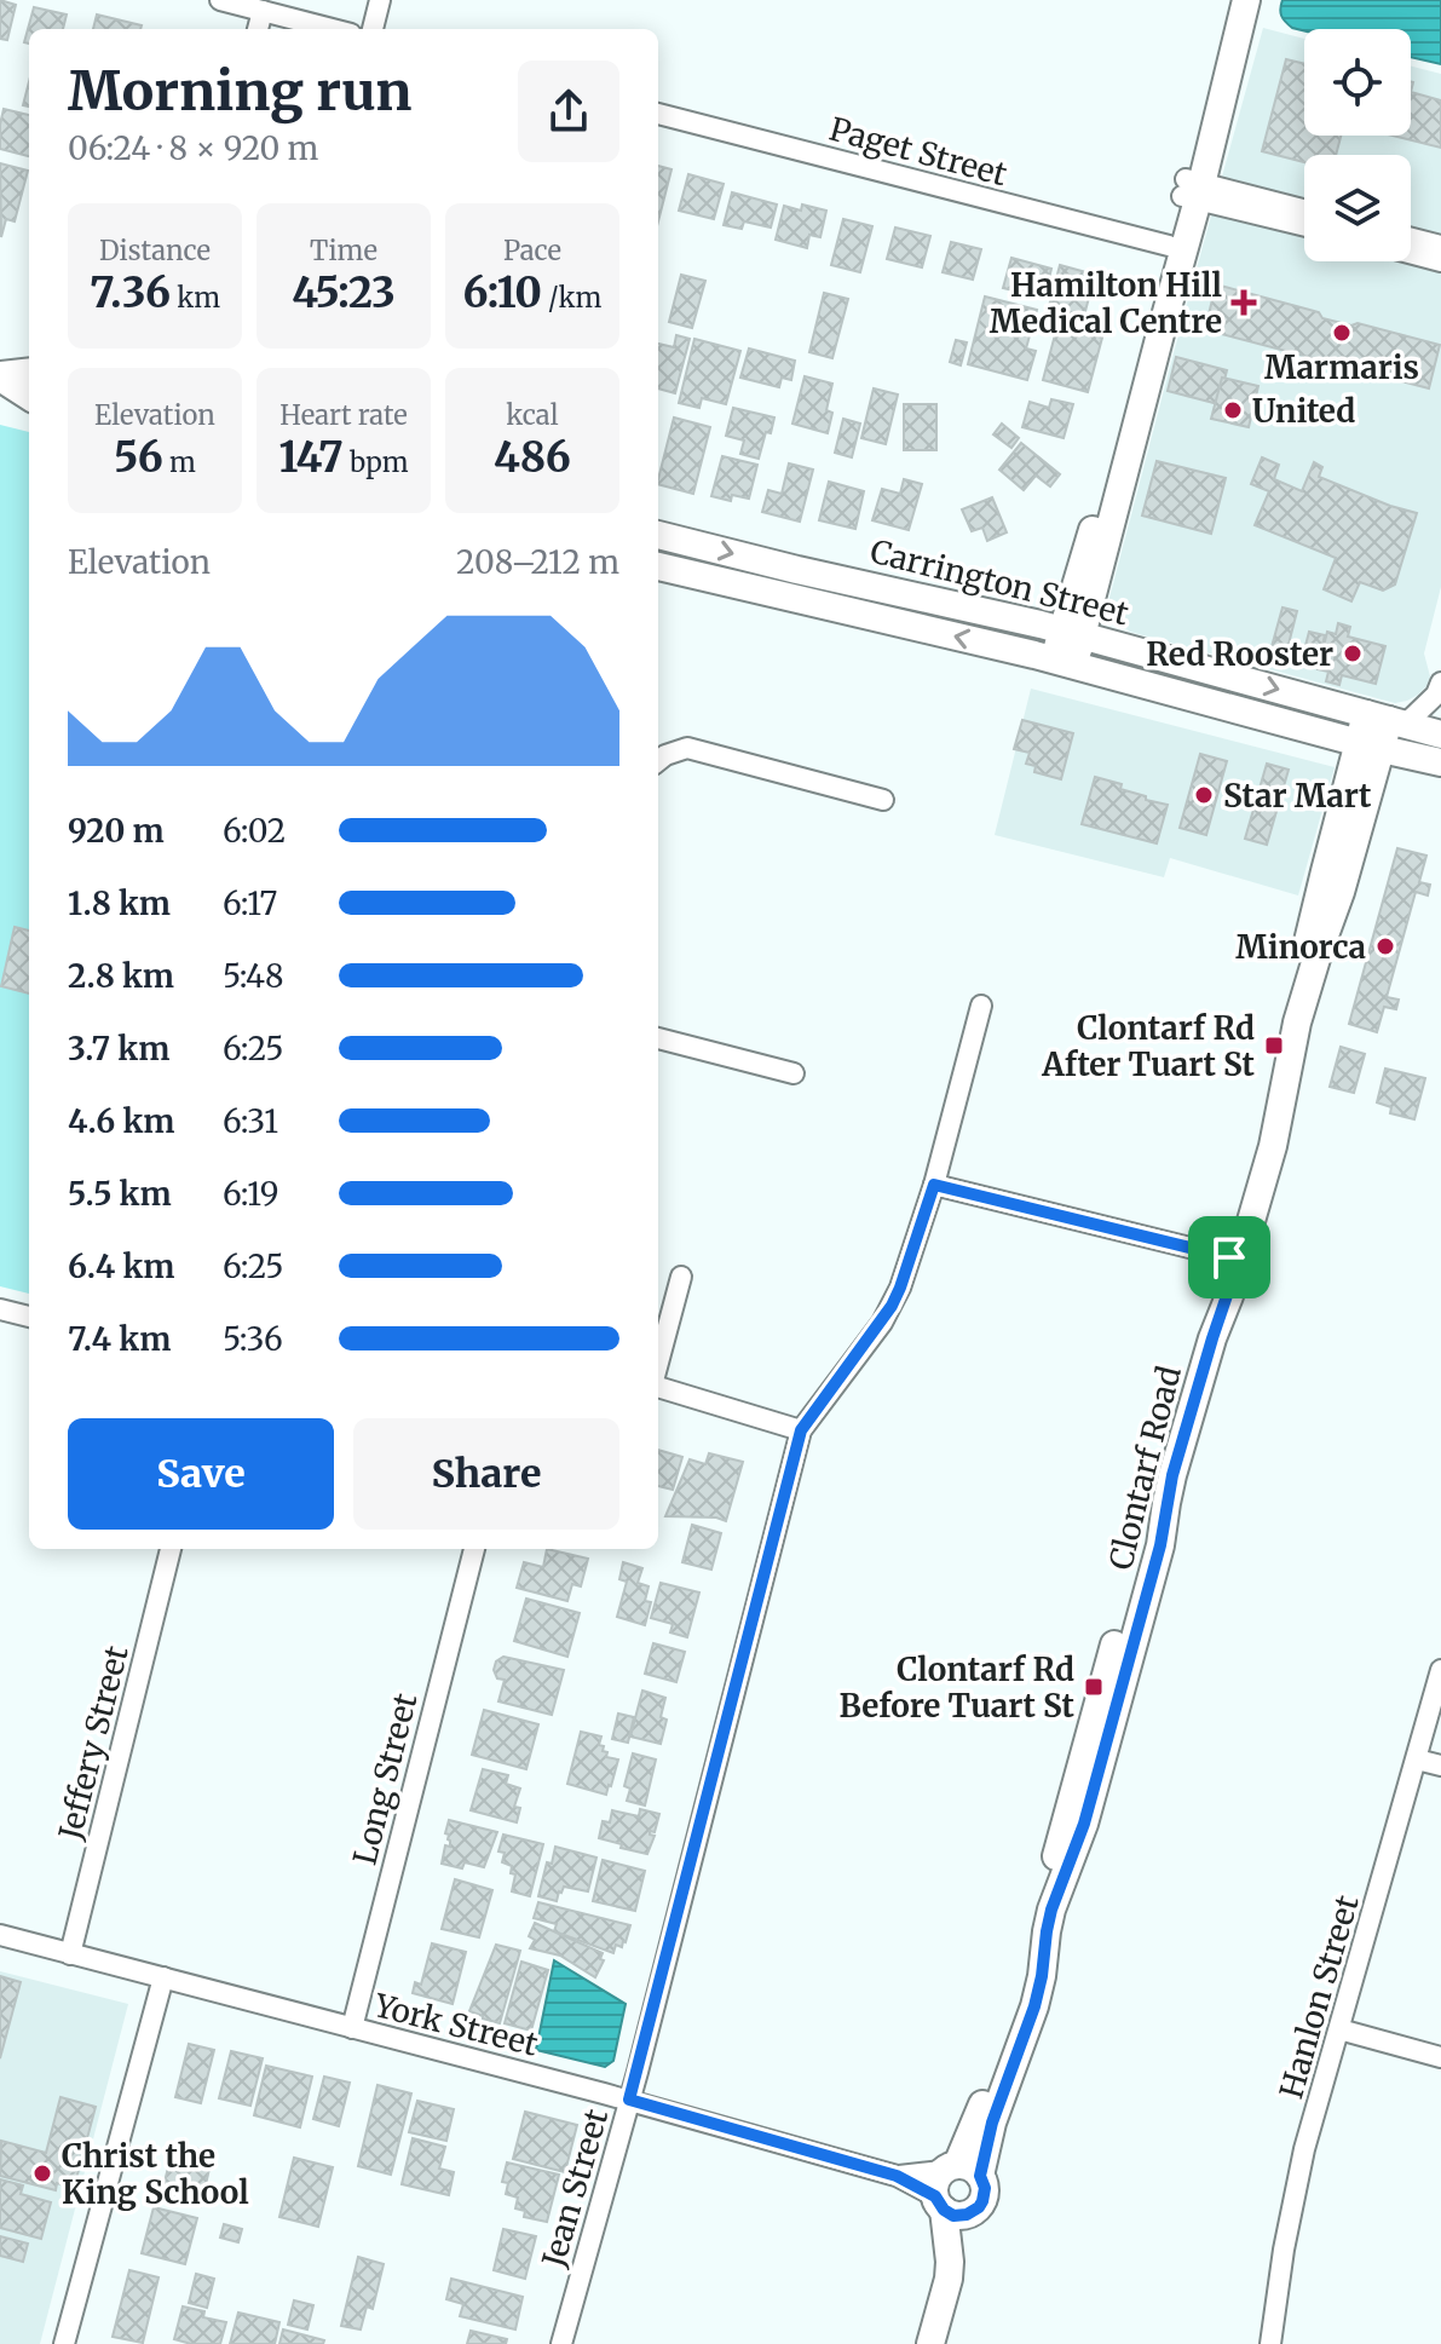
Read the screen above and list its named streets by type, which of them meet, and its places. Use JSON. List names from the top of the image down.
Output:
{
  "streets": {
    "main road": ["Carrington Street", "Clontarf Road"],
    "street": [
      "Paget Street",
      "Jeffery Street",
      "Long Street",
      "Hanlon Street",
      "York Street",
      "Jean Street"
    ]
  },
  "crossings": [
    ["Carrington Street", "Clontarf Road"],
    ["Clontarf Road", "York Street"],
    ["Jeffery Street", "York Street"],
    ["Long Street", "York Street"],
    ["York Street", "Jean Street"]
  ],
  "places": {
    "health": ["Hamilton Hill Medical Centre"],
    "other": [
      "Marmaris",
      "United",
      "Red Rooster",
      "Star Mart",
      "Minorca",
      "Christ the King School"
    ],
    "transit": ["Clontarf Rd After Tuart St", "Clontarf Rd Before Tuart St"]
  },
  "page": {
    "heading": ["Morning run", "06:24 · 8 × 920 m"],
    "stats": [
      ["Distance", "7.36 km"],
      ["Time", "45:23"],
      ["Pace", "6:10 /km"],
      ["Elevation", "56 m"],
      ["Heart rate", "147 bpm"],
      ["kcal", "486"]
    ],
    "chart": ["Elevation", "208–212 m"],
    "list": [
      {
        "name": "920 m",
        "note": "6:02"
      },
      {
        "name": "1.8 km",
        "note": "6:17"
      },
      {
        "name": "2.8 km",
        "note": "5:48"
      },
      {
        "name": "3.7 km",
        "note": "6:25"
      },
      {
        "name": "4.6 km",
        "note": "6:31"
      },
      {
        "name": "5.5 km",
        "note": "6:19"
      },
      {
        "name": "6.4 km",
        "note": "6:25"
      },
      {
        "name": "7.4 km",
        "note": "5:36"
      }
    ],
    "buttons": ["Save", "Share"]
  }
}
